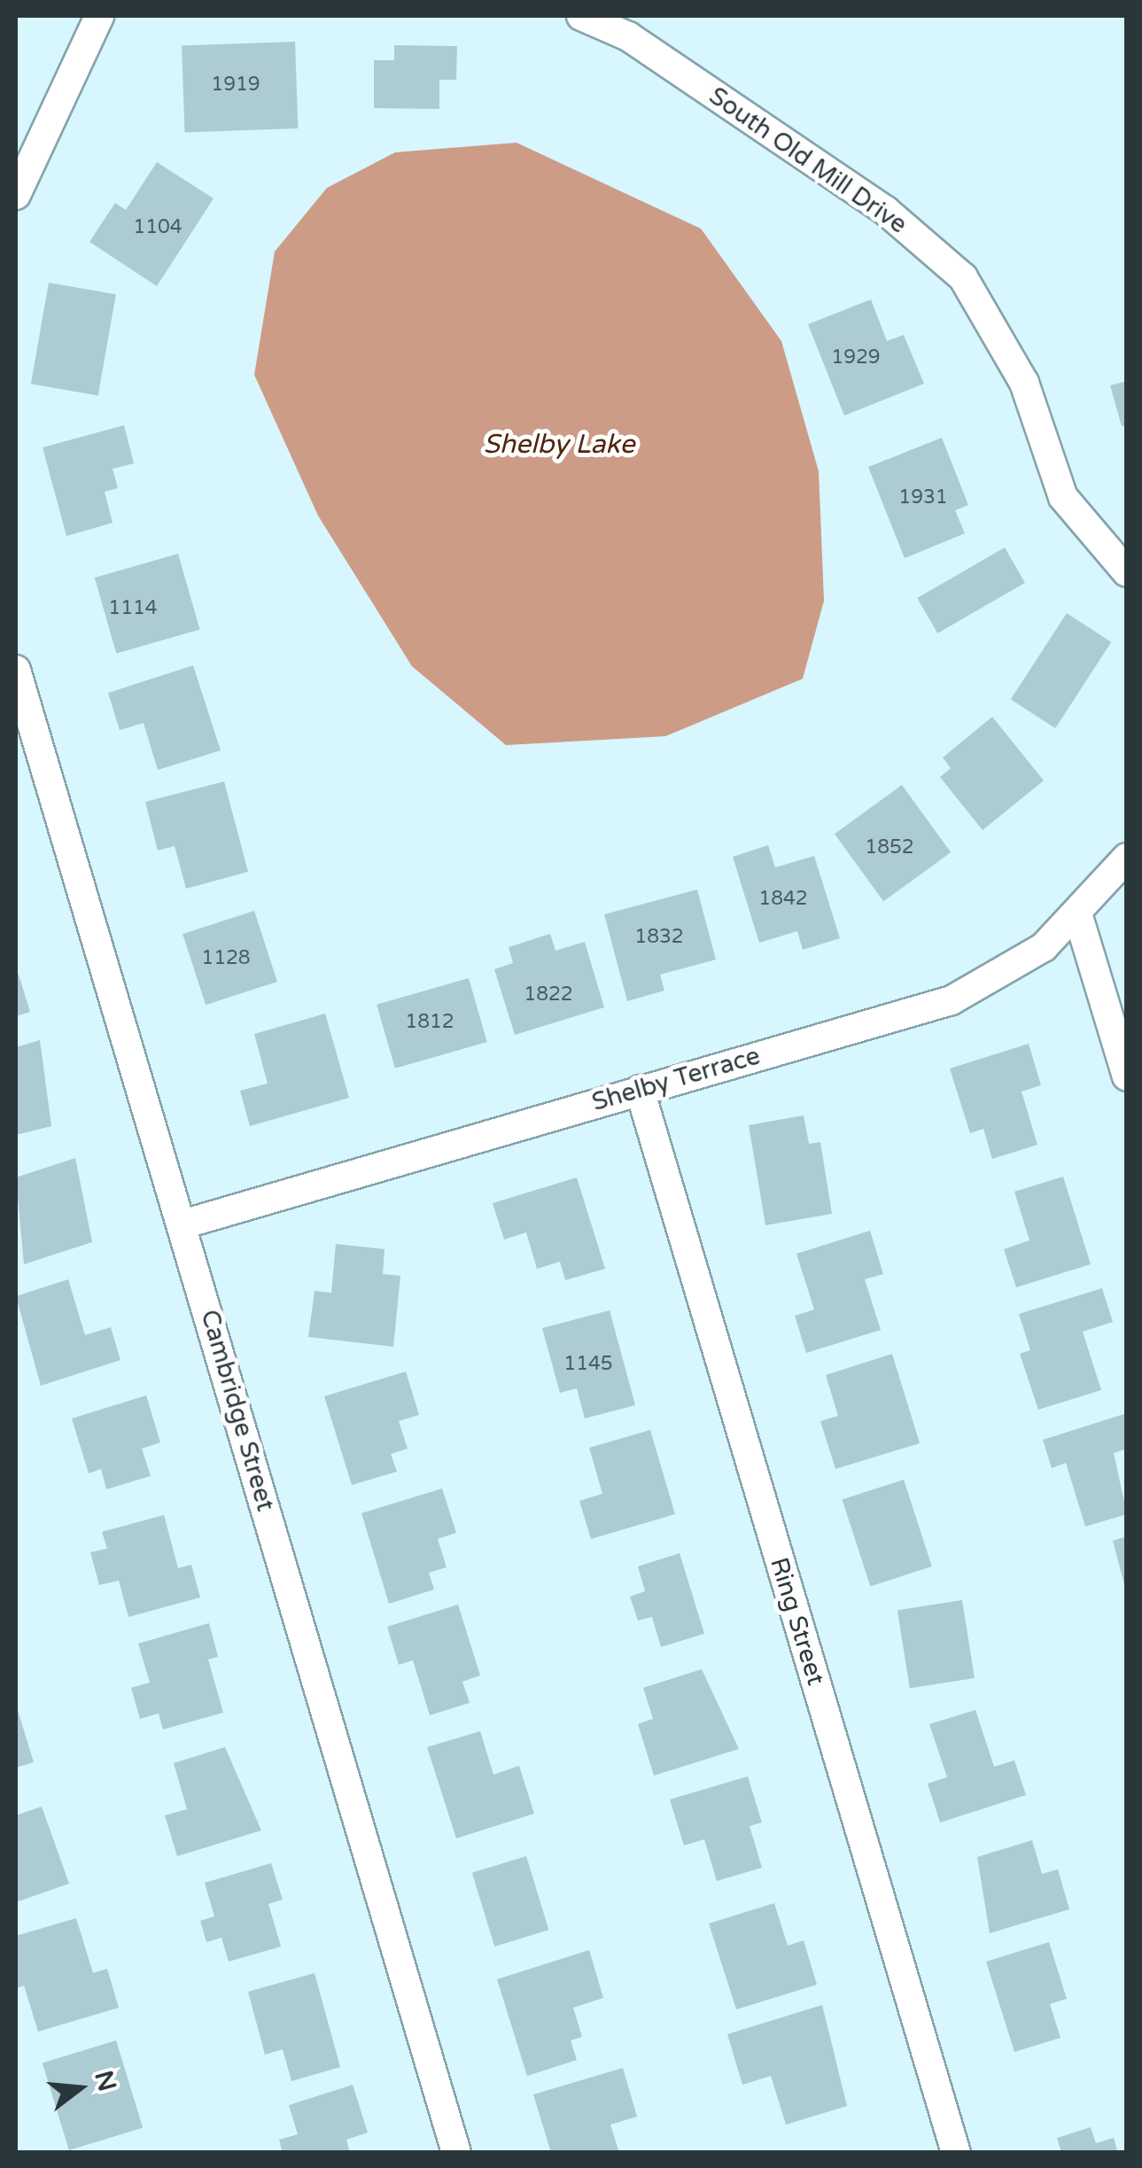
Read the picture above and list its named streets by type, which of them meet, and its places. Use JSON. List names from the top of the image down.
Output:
{
  "streets": {
    "street": [
      "South Old Mill Drive",
      "Shelby Terrace",
      "Cambridge Street",
      "Ring Street"
    ]
  },
  "crossings": [
    ["Shelby Terrace", "Cambridge Street"],
    ["Shelby Terrace", "Ring Street"]
  ],
  "water": ["Shelby Lake"],
  "house_numbers": [
    "1919",
    "1104",
    "1929",
    "1931",
    "1114",
    "1852",
    "1842",
    "1832",
    "1128",
    "1822",
    "1812",
    "1145"
  ],
  "north": "right"
}
